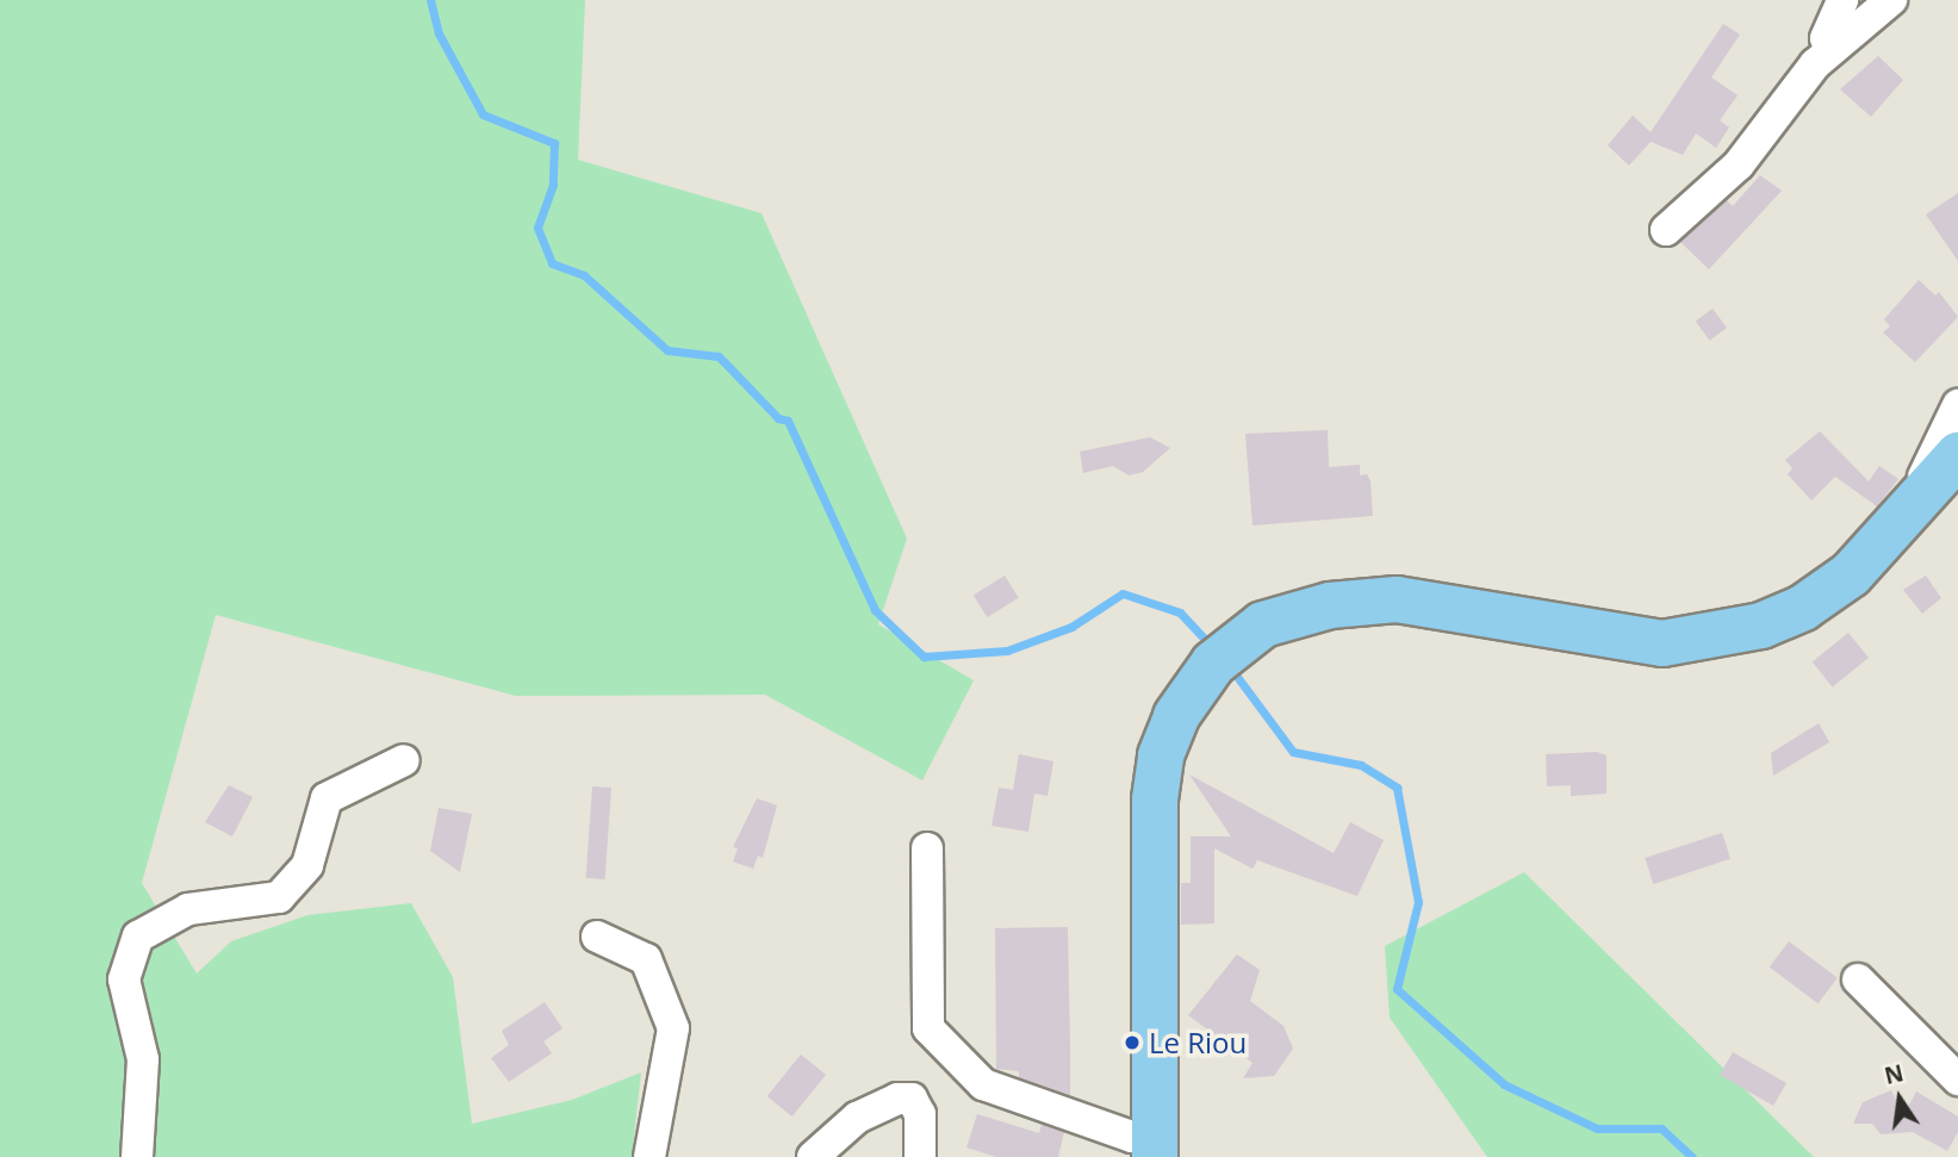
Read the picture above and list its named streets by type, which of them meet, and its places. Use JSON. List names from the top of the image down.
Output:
{
  "places": ["Le Riou"],
  "north": "top"
}
